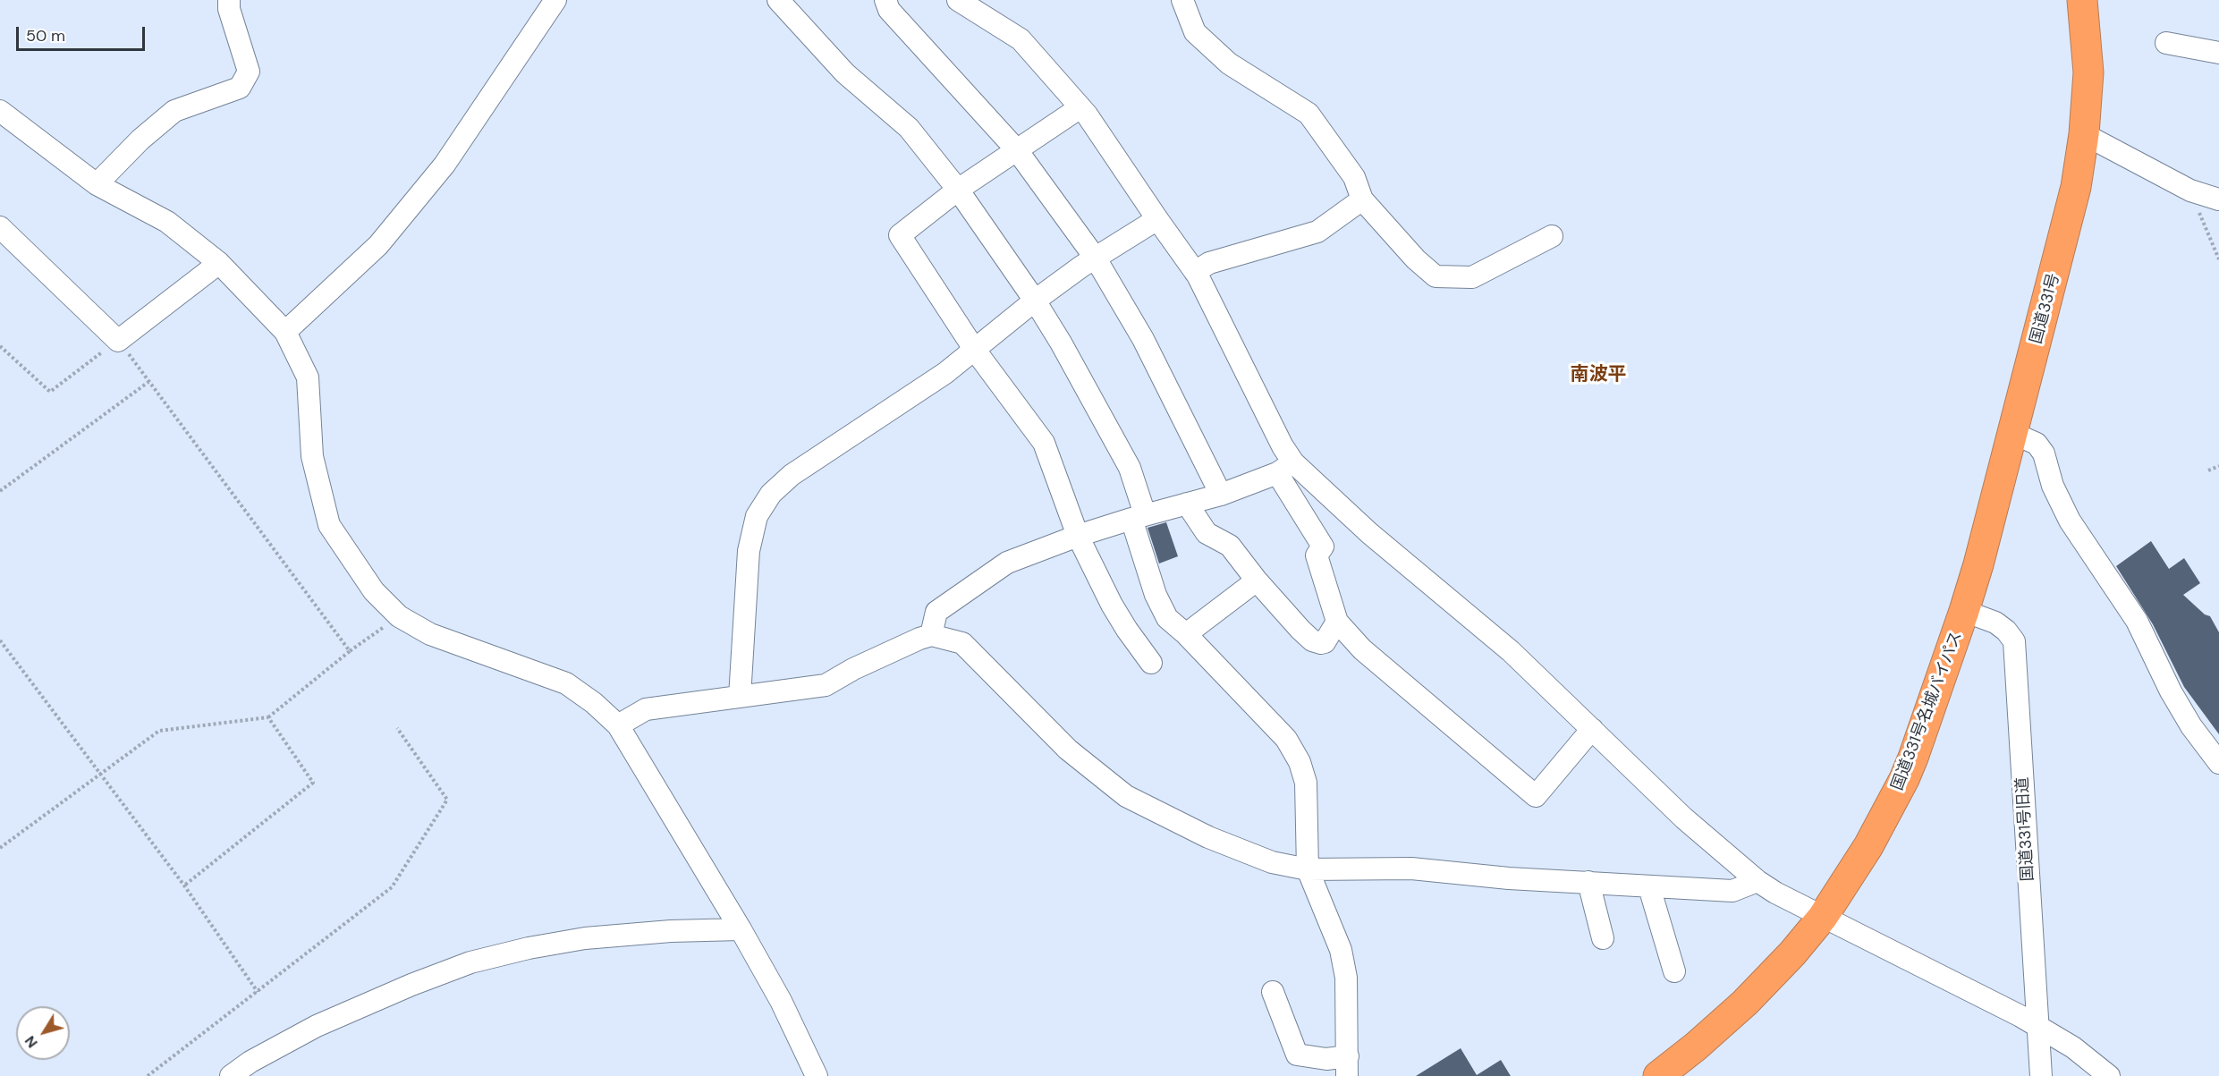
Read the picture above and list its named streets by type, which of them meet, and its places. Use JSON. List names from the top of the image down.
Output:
{
  "streets": {
    "highway": ["国道331号", "国道331号名城バイパス"],
    "street": ["国道331号旧道"]
  },
  "crossings": [
    ["国道331号", "国道331号名城バイパス"],
    ["国道331号", "国道331号旧道"],
    ["国道331号名城バイパス", "国道331号旧道"]
  ],
  "districts": ["南波平"],
  "scale_bar": "50 m",
  "north": "bottom left"
}
